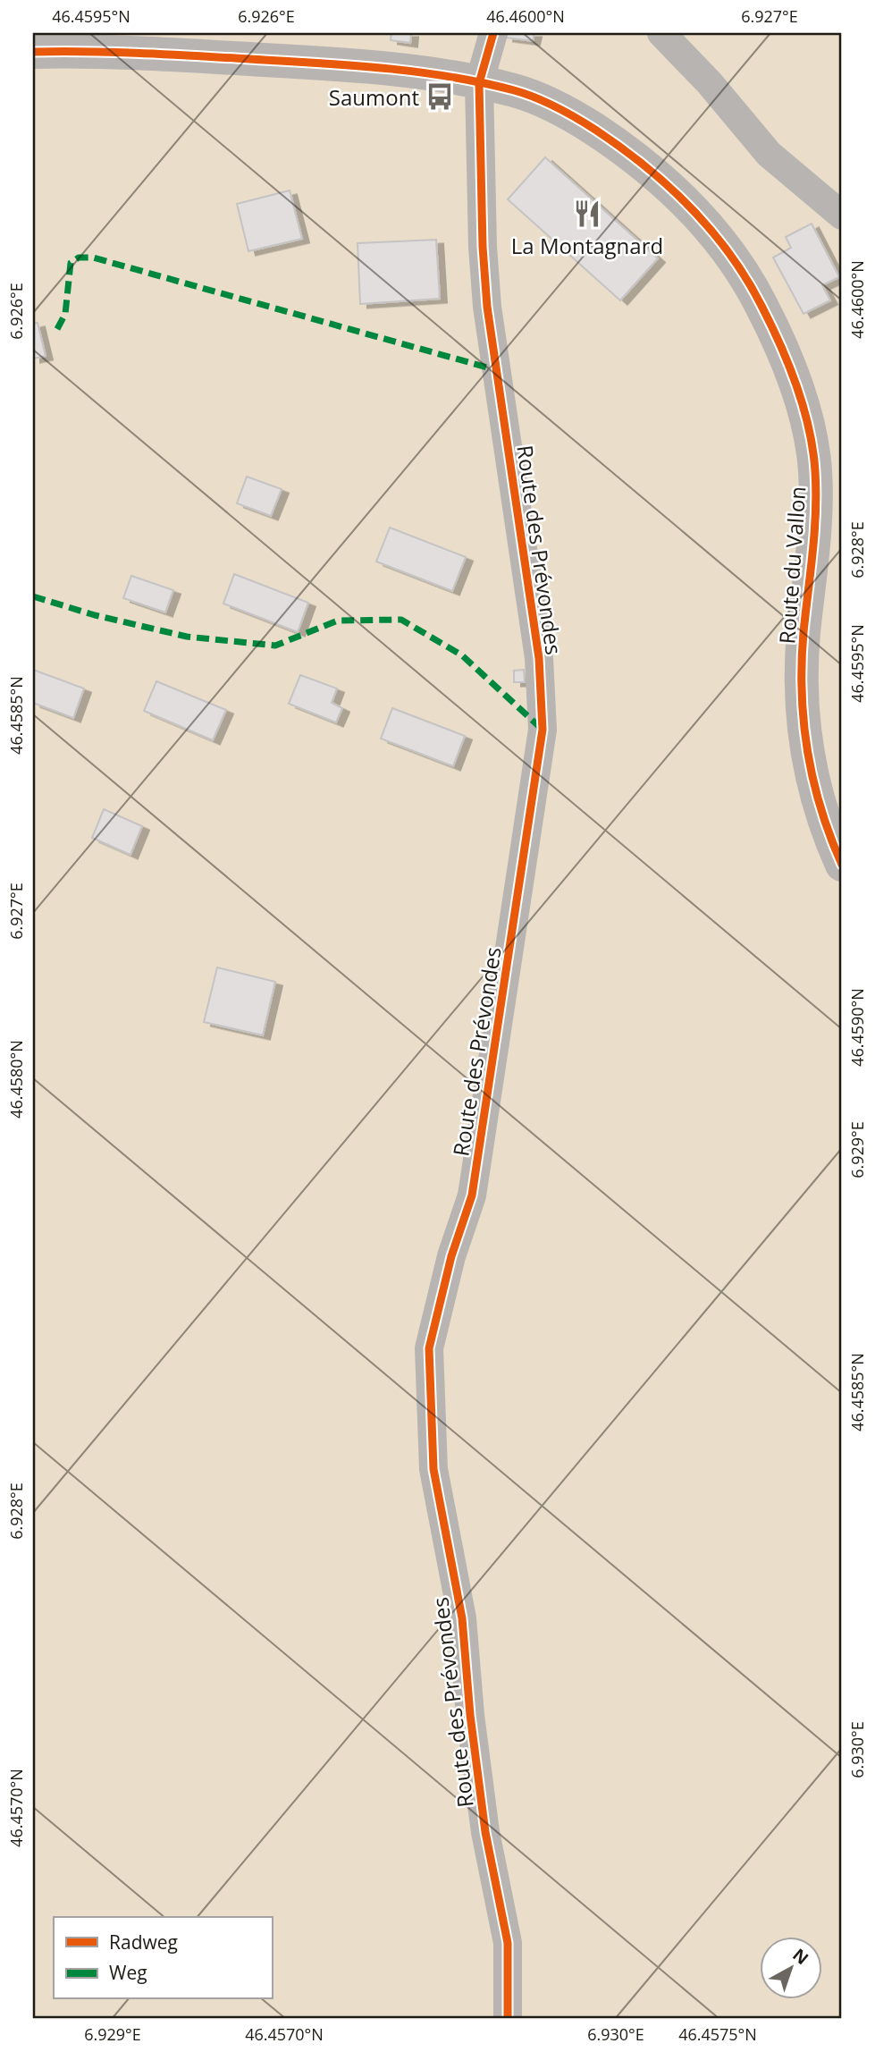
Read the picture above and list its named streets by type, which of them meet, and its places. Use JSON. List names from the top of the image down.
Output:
{
  "streets": {
    "street": ["Route des Prévondes", "Route du Vallon"]
  },
  "crossings": [
    ["Route des Prévondes", "Route du Vallon"]
  ],
  "places": {
    "bus stop": ["Saumont"],
    "restaurant": ["La Montagnard"]
  },
  "legend": ["Radweg", "Weg"],
  "north": "top right",
  "coordinates": [
    "46.4595°N",
    "6.926°E",
    "46.4600°N",
    "6.927°E",
    "6.928°E",
    "46.4585°N",
    "46.4590°N",
    "46.4580°N",
    "6.929°E",
    "6.930°E",
    "46.4570°N",
    "46.4575°N"
  ]
}
